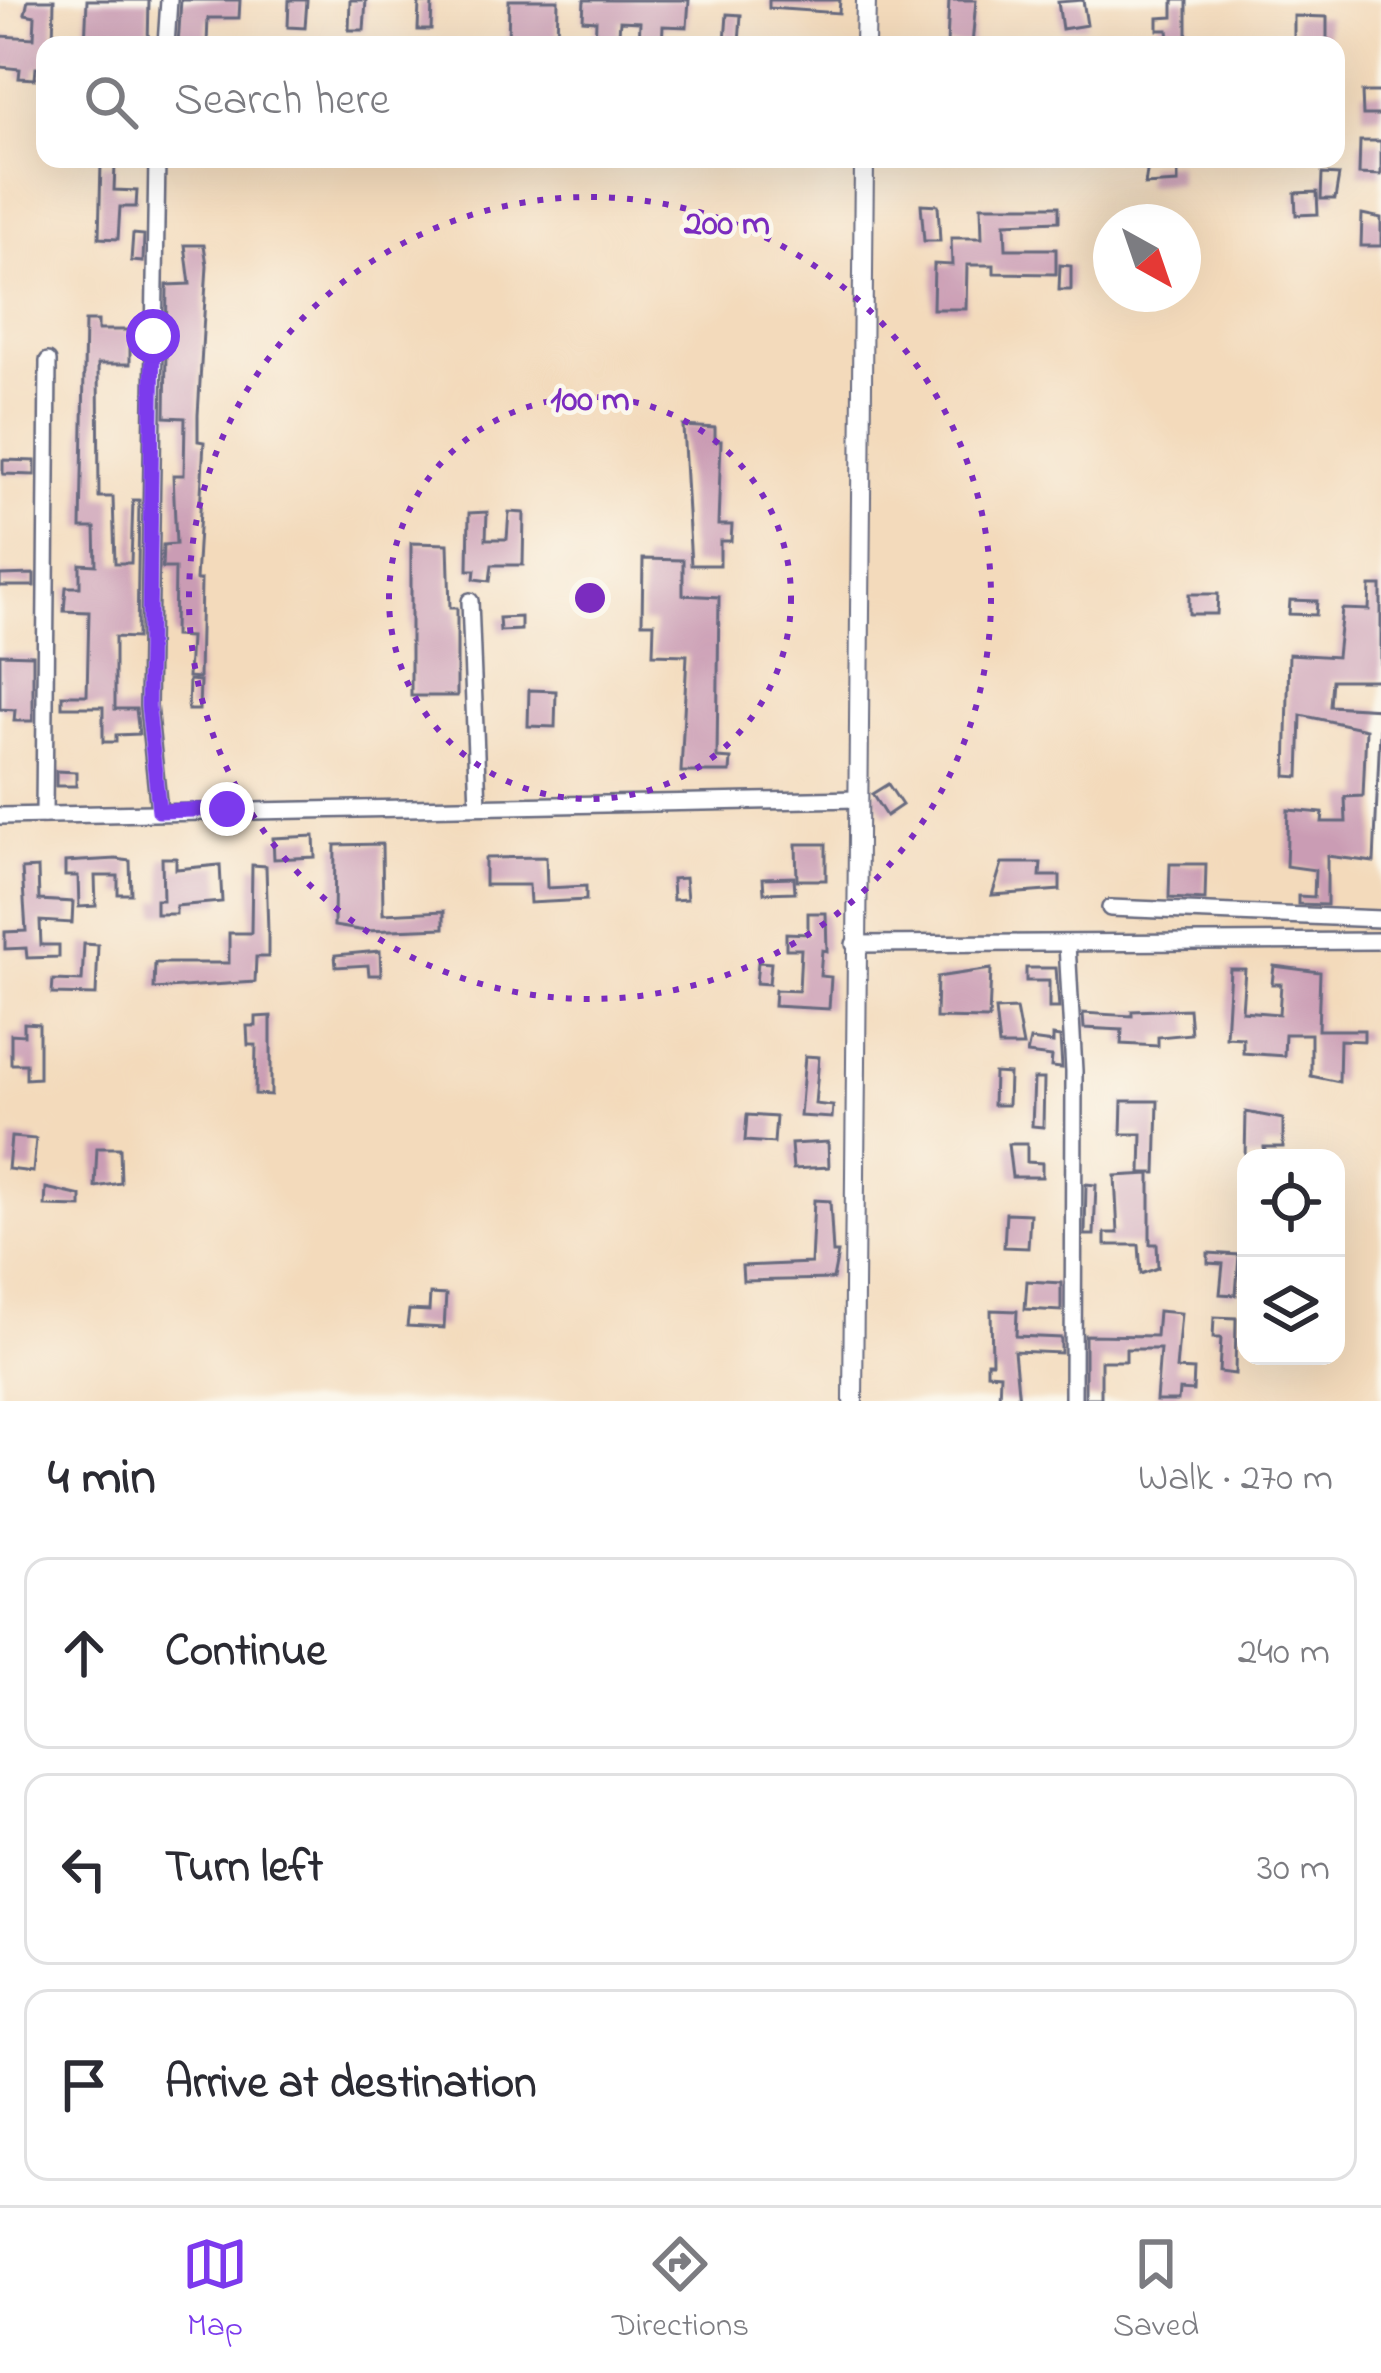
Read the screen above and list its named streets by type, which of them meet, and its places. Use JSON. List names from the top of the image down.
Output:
{
  "north": "bottom right",
  "page": {
    "search": "Search here",
    "heading": ["4 min", "Walk · 270 m"],
    "list": [
      ["Continue", "240 m"],
      ["Turn left", "30 m"],
      "Arrive at destination"
    ],
    "nav": ["Map", "Directions", "Saved"]
  },
  "rings": ["200 m", "100 m"]
}
